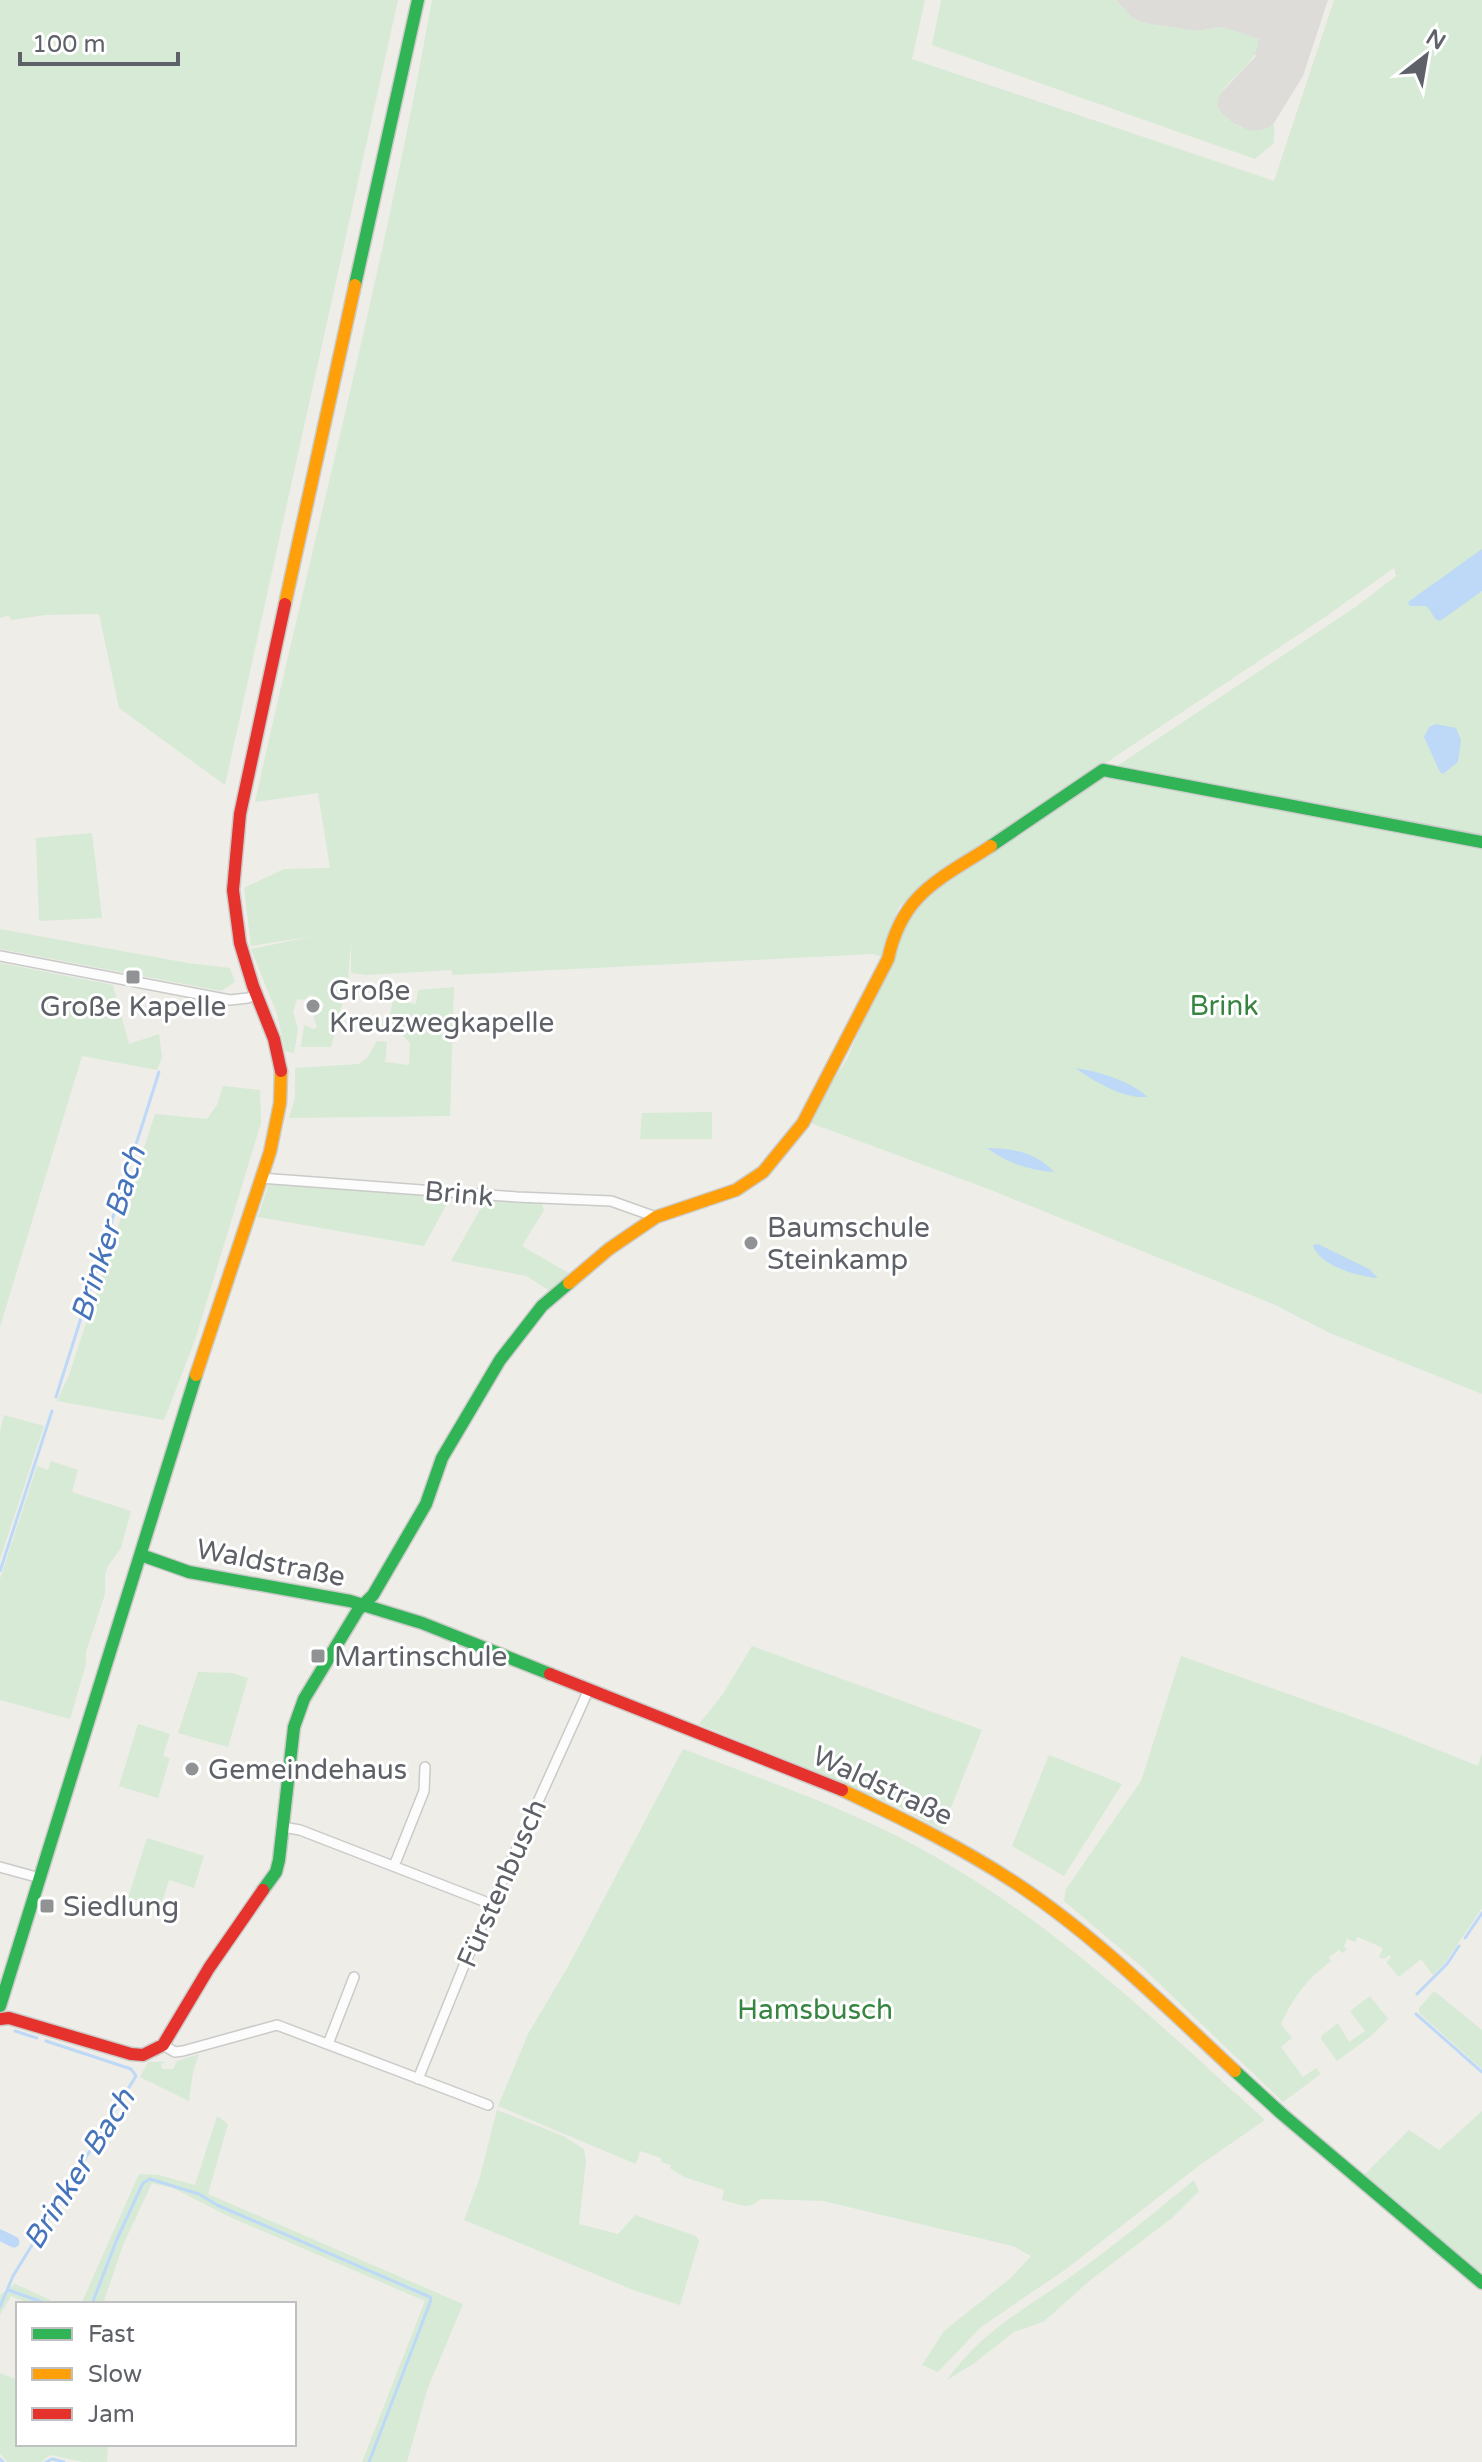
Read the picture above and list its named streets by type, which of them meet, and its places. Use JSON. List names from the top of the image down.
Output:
{
  "streets": {
    "street": ["Brink", "Waldstraße", "Fürstenbusch"]
  },
  "crossings": [
    ["Waldstraße", "Fürstenbusch"]
  ],
  "water": ["Brinker Bach"],
  "parks": ["Brink", "Hamsbusch"],
  "places": {
    "transit": ["Große Kapelle", "Martinschule", "Siedlung"],
    "other": ["Große Kreuzwegkapelle", "Baumschule Steinkamp", "Gemeindehaus"]
  },
  "legend": ["Fast", "Slow", "Jam"],
  "scale_bar": "100 m",
  "north": "top right"
}
